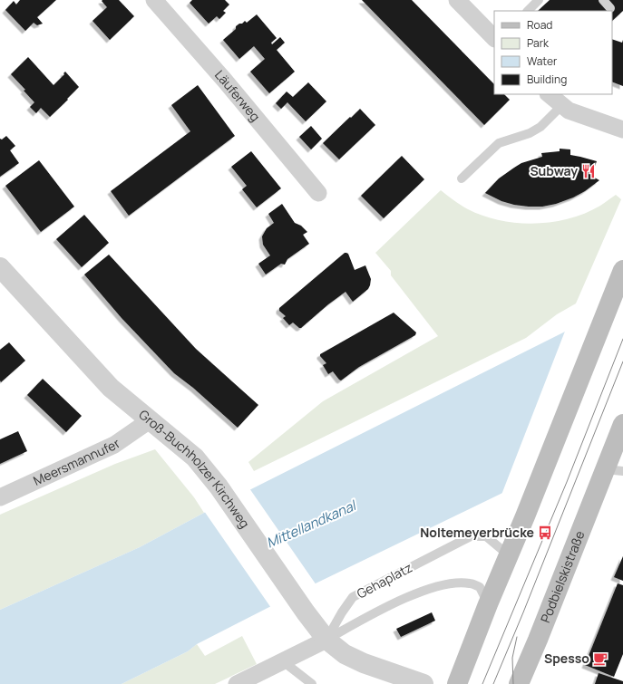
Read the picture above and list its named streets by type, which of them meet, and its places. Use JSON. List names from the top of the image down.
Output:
{
  "streets": {
    "main road": ["Podbielskistraße"],
    "street": ["Läuferweg", "Meersmannufer", "Groß-Buchholzer Kirchweg"],
    "lane": ["Gehaplatz"]
  },
  "crossings": [
    ["Meersmannufer", "Groß-Buchholzer Kirchweg"],
    ["Groß-Buchholzer Kirchweg", "Gehaplatz"]
  ],
  "water": ["Mittellandkanal"],
  "places": {
    "restaurant": ["Subway"],
    "bus stop": ["Noltemeyerbrücke"],
    "cafe": ["Spesso"]
  },
  "legend": [
    "Road",
    "Park",
    "Water",
    "Building"
  ]
}
